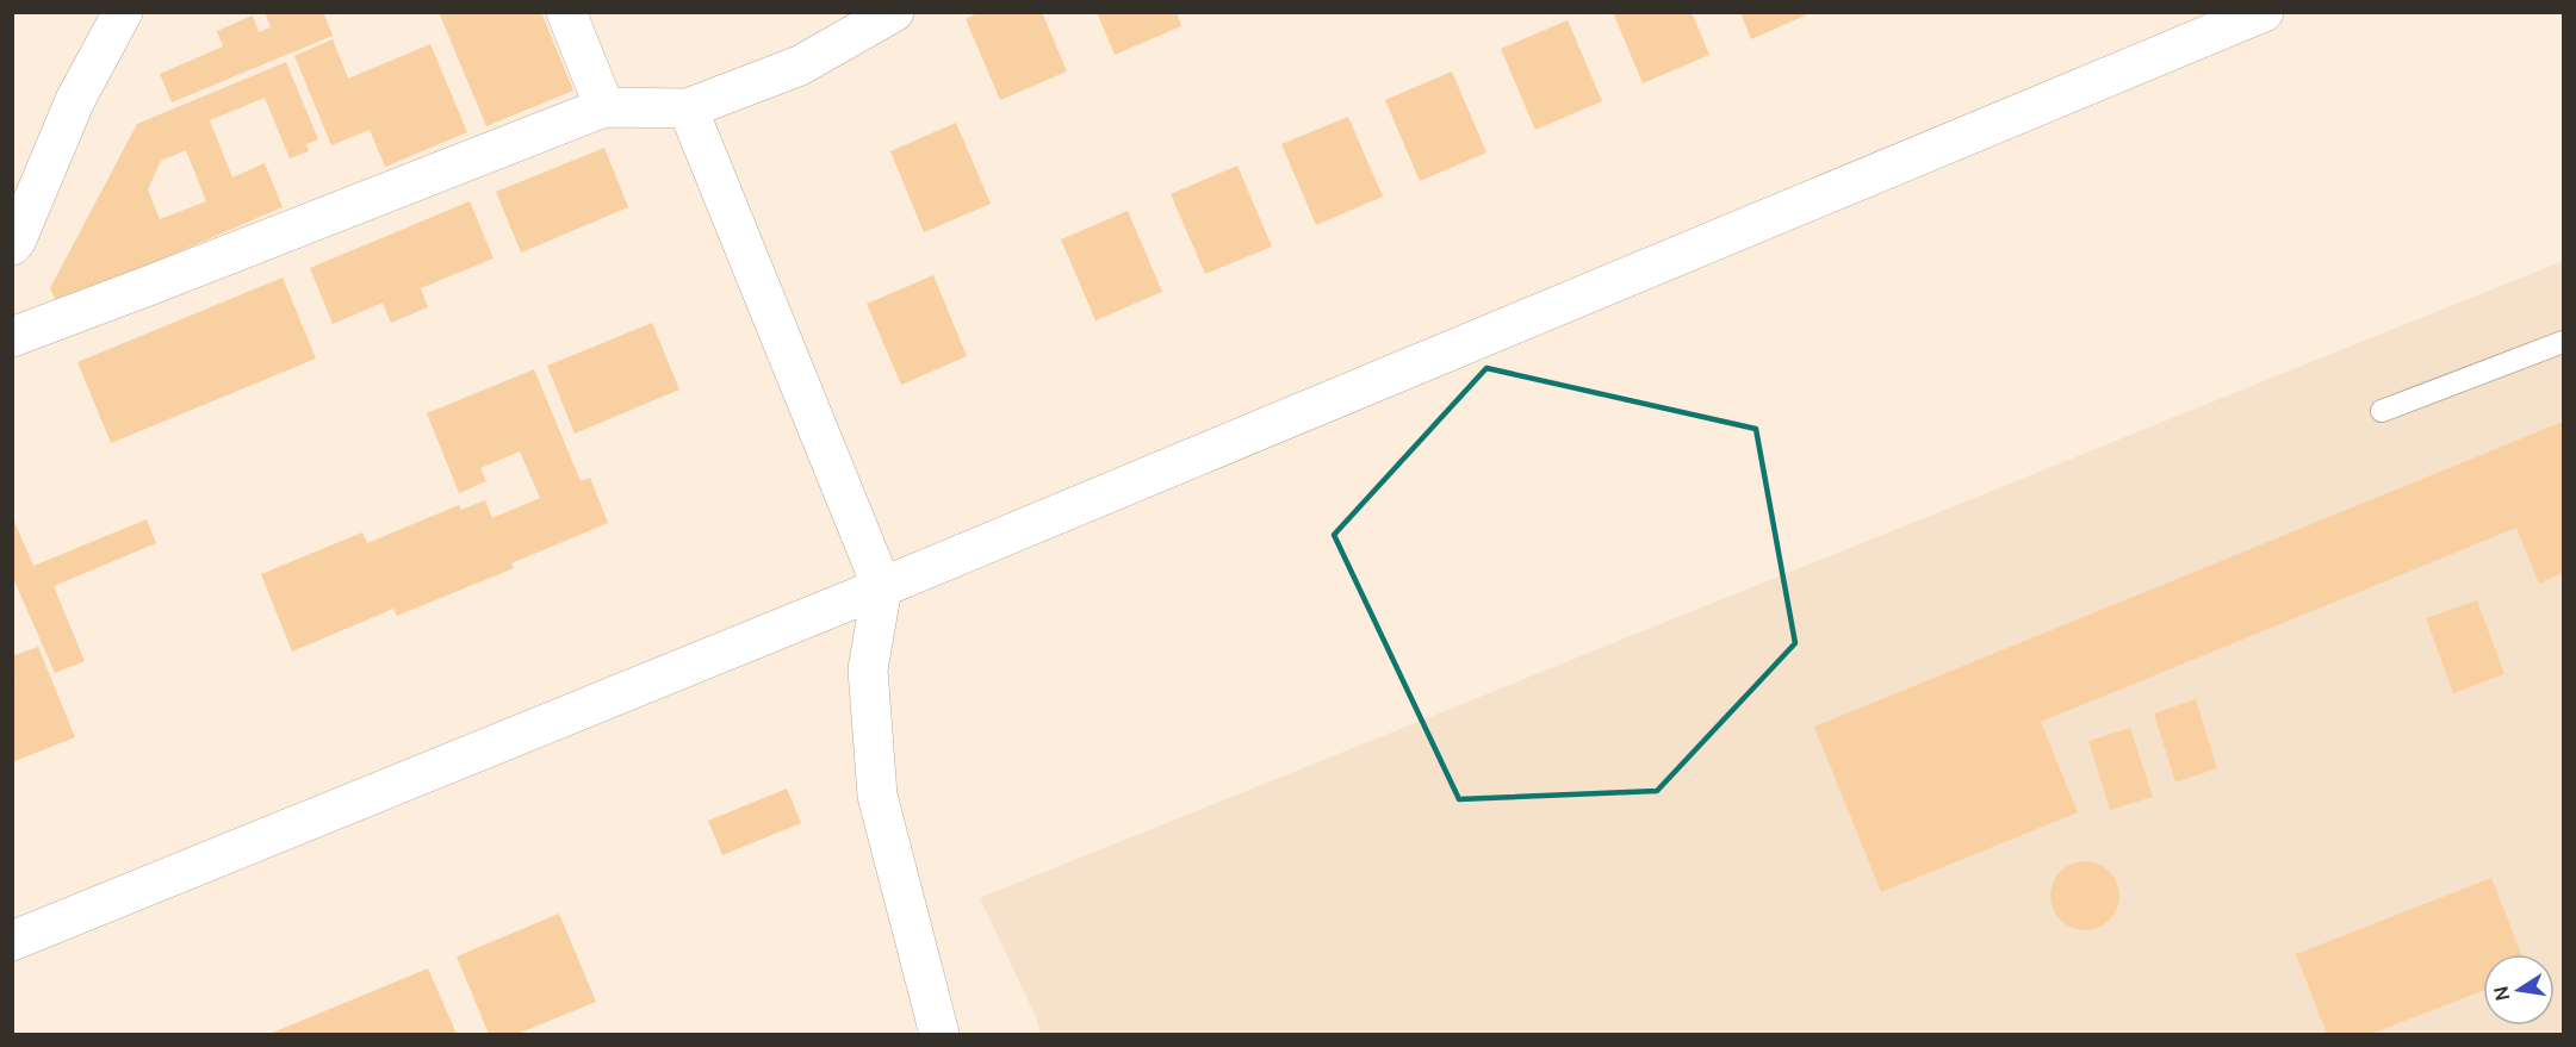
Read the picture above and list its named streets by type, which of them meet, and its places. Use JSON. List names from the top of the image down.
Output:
{
  "north": "left"
}
